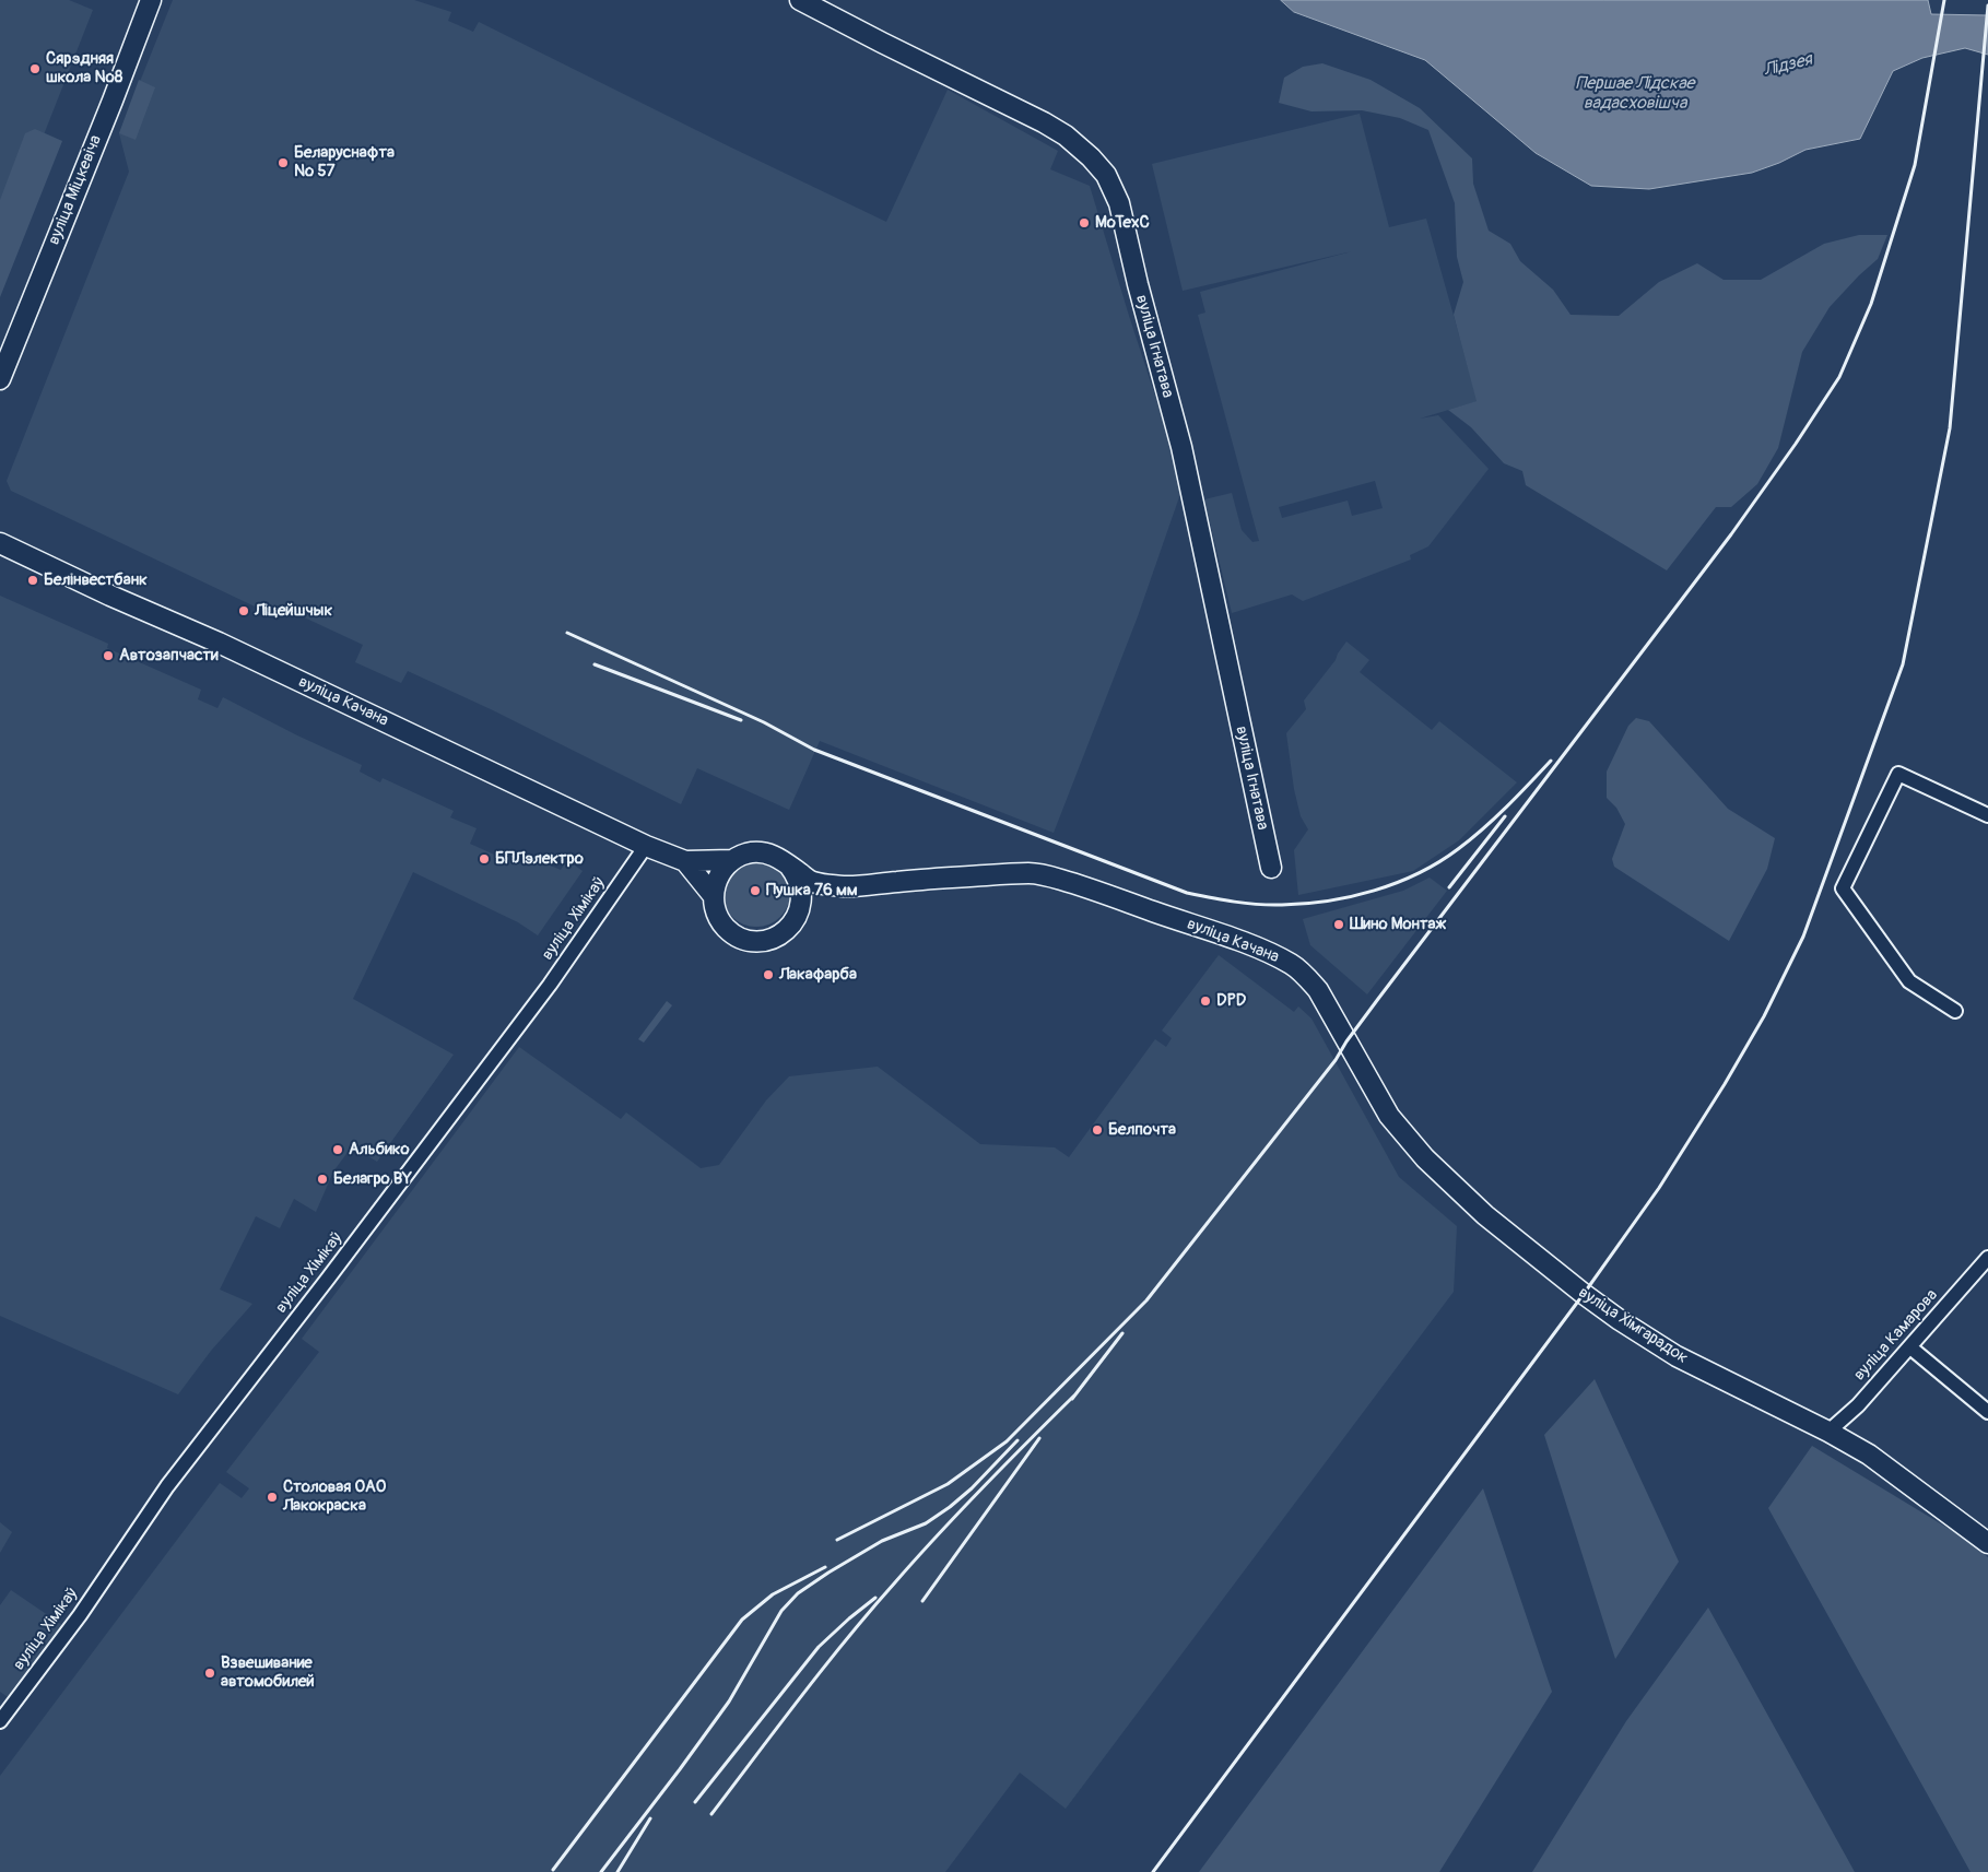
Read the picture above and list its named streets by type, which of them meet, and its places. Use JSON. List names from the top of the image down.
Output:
{
  "streets": {
    "main road": [
      "вуліца Міцкевіча",
      "вуліца Ігнатава",
      "вуліца Качана",
      "вуліца Хімгарадок"
    ],
    "street": ["вуліца Хімікаў", "вуліца Камарова"]
  },
  "crossings": [
    ["вуліца Качана", "вуліца Хімікаў"],
    ["вуліца Качана", "вуліца Хімгарадок"],
    ["вуліца Хімгарадок", "вуліца Камарова"]
  ],
  "water": ["Лідзея", "Першае Лідскае вадасховішча"],
  "places": [
    "Сярэдняя школа №8",
    "Беларуснафта № 57",
    "MoTexC",
    "Белінвестбанк",
    "Ліцейшчык",
    "Автозапчасти",
    "БПЛэлектро",
    "Пушка 76 мм",
    "Шино Монтаж",
    "Лакафарба",
    "DPD",
    "Белпочта",
    "Альбико",
    "Белагро BY",
    "Столовая ОАО Лакокраска",
    "Взвешивание автомобилей"
  ]
}
